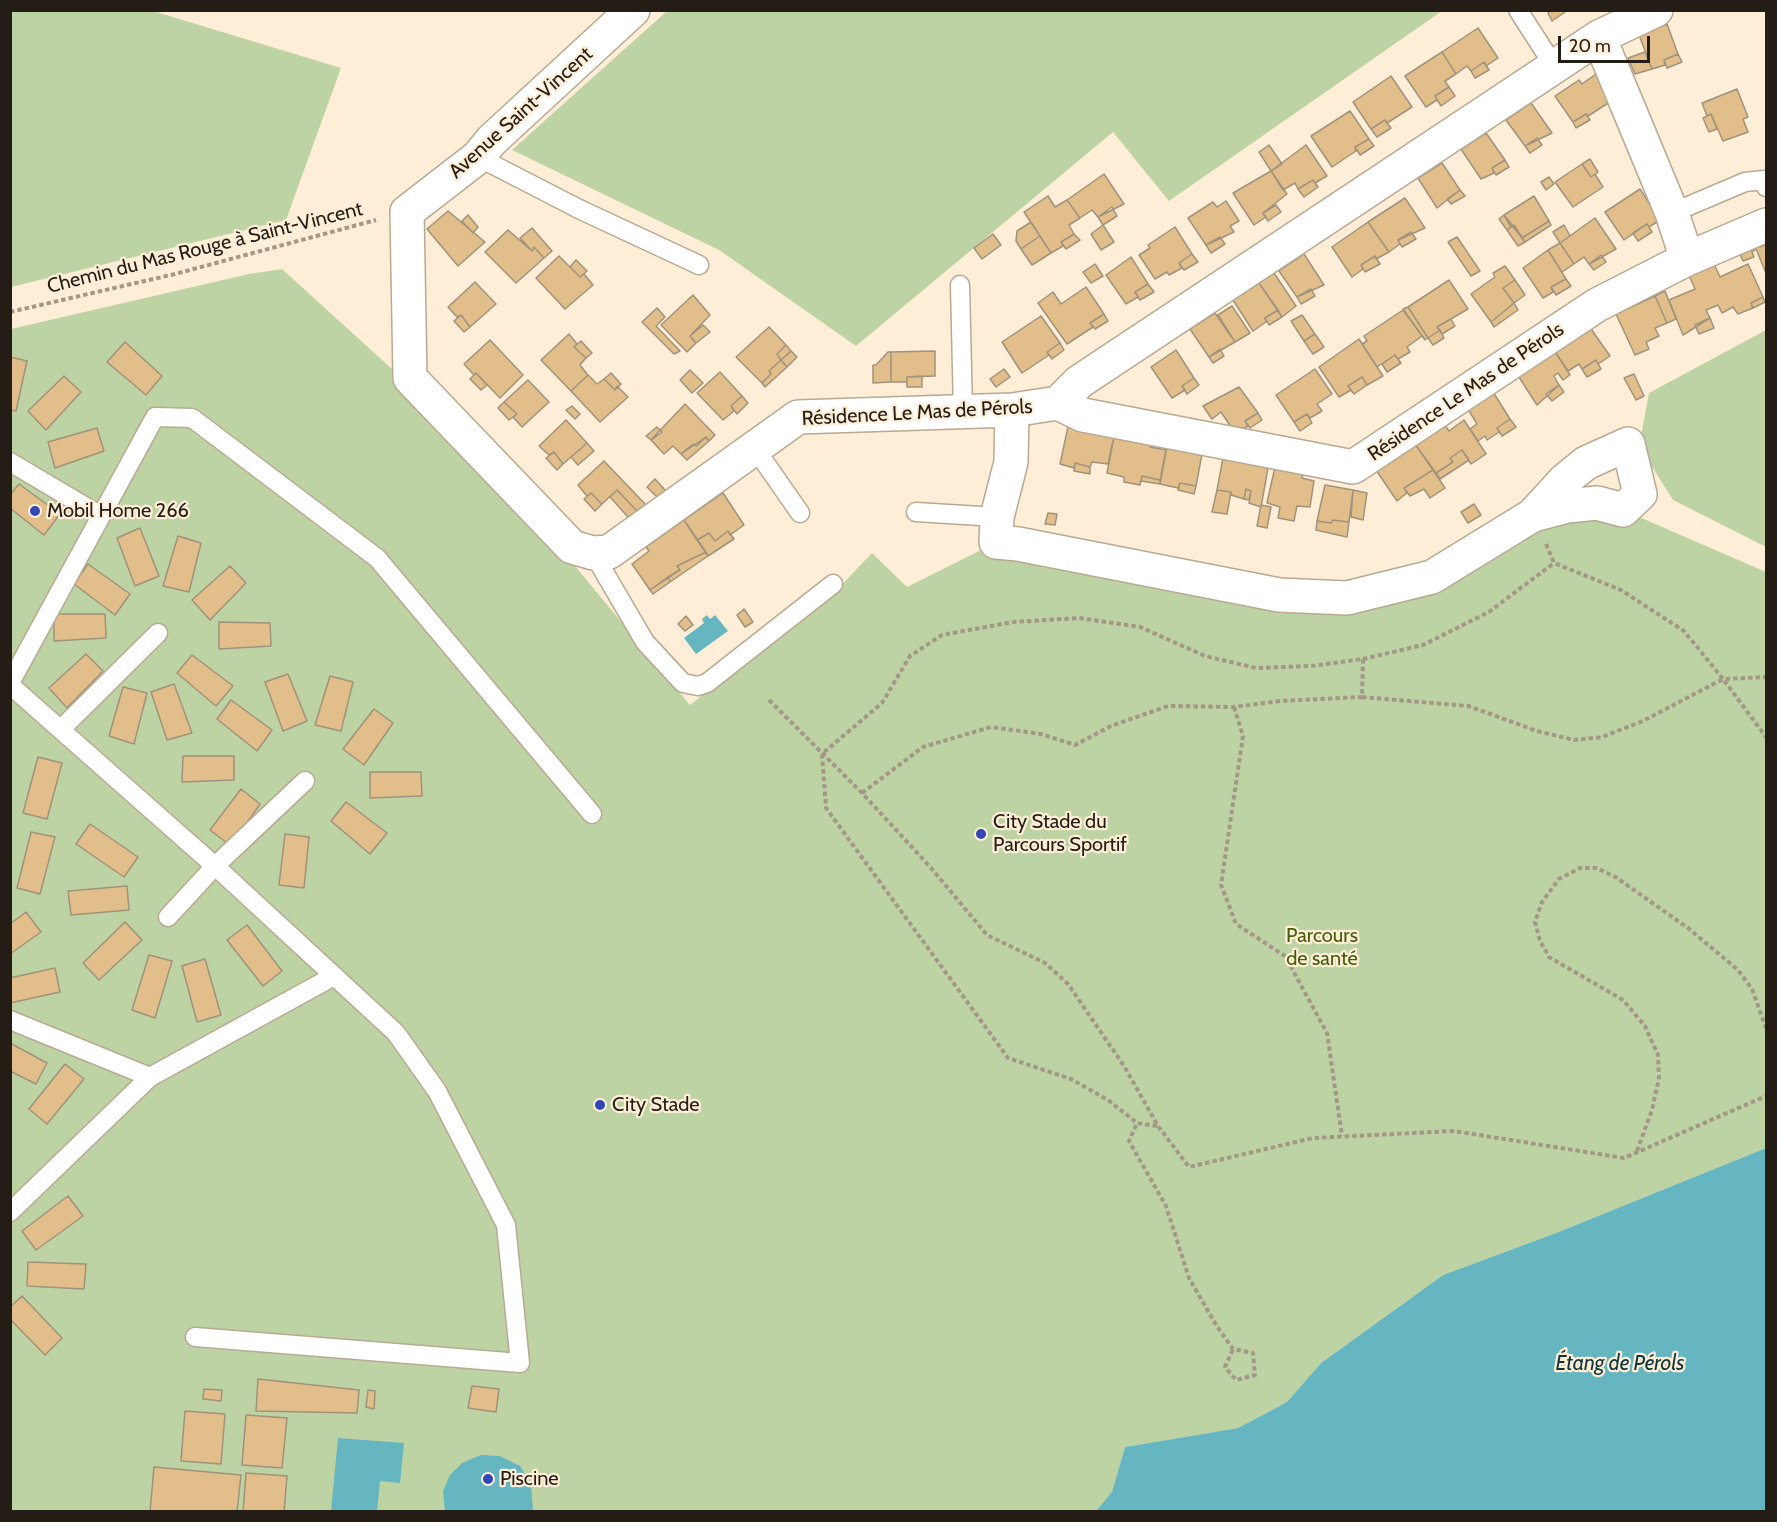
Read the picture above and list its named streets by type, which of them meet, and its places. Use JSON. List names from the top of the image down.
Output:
{
  "streets": {
    "street": ["Avenue Saint-Vincent", "Résidence Le Mas de Pérols"],
    "path": ["Chemin du Mas Rouge à Saint-Vincent"]
  },
  "crossings": [
    ["Avenue Saint-Vincent", "Chemin du Mas Rouge à Saint-Vincent"]
  ],
  "water": ["Étang de Pérols"],
  "parks": ["Parcours de santé"],
  "places": [
    "Mobil Home 266",
    "City Stade du Parcours Sportif",
    "City Stade",
    "Piscine"
  ],
  "scale_bar": "20 m"
}
